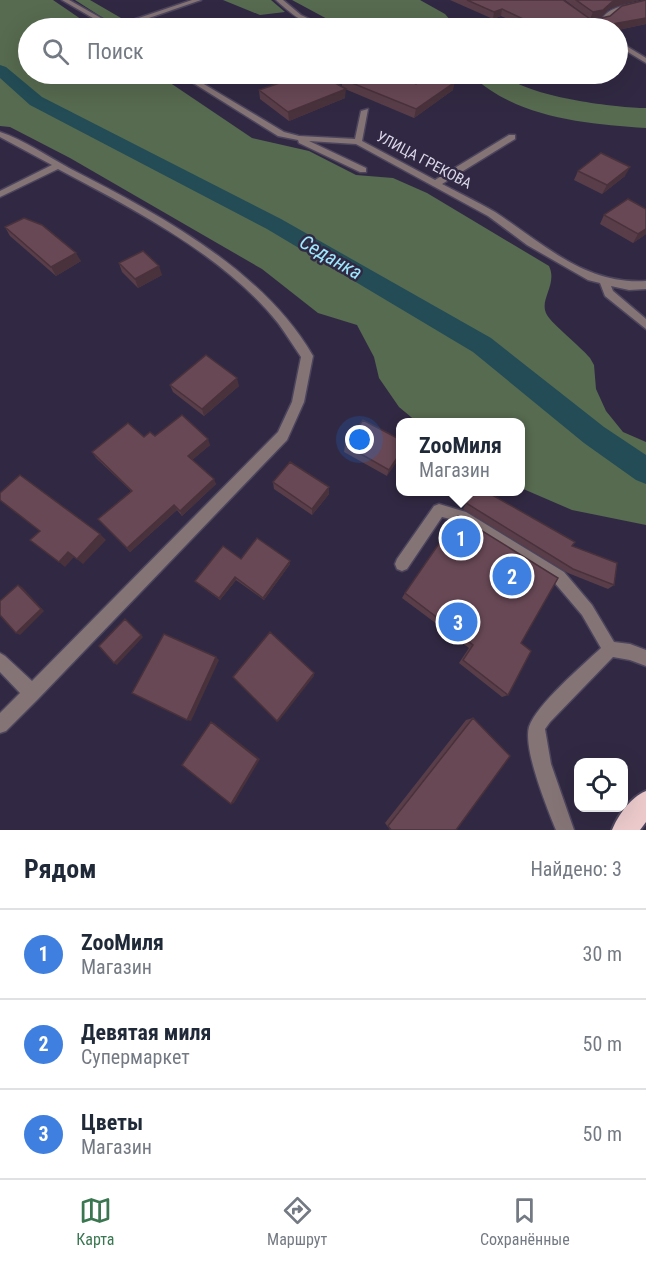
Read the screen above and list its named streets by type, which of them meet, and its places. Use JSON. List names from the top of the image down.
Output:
{
  "streets": {
    "street": ["УЛИЦА ГРЕКОВА"]
  },
  "water": ["Седанка"],
  "page": {
    "search": "Поиск",
    "popup": ["ZooМиля", "Магазин"],
    "pins": ["1", "2", "3"],
    "heading": ["Рядом", "Найдено: 3"],
    "list": [
      {
        "mark": "1",
        "name": "ZooМиля",
        "note": "Магазин",
        "value": "30 m"
      },
      {
        "mark": "2",
        "name": "Девятая миля",
        "note": "Супермаркет",
        "value": "50 m"
      },
      {
        "mark": "3",
        "name": "Цветы",
        "note": "Магазин",
        "value": "50 m"
      }
    ],
    "nav": ["Карта", "Маршрут", "Сохранённые"]
  }
}
